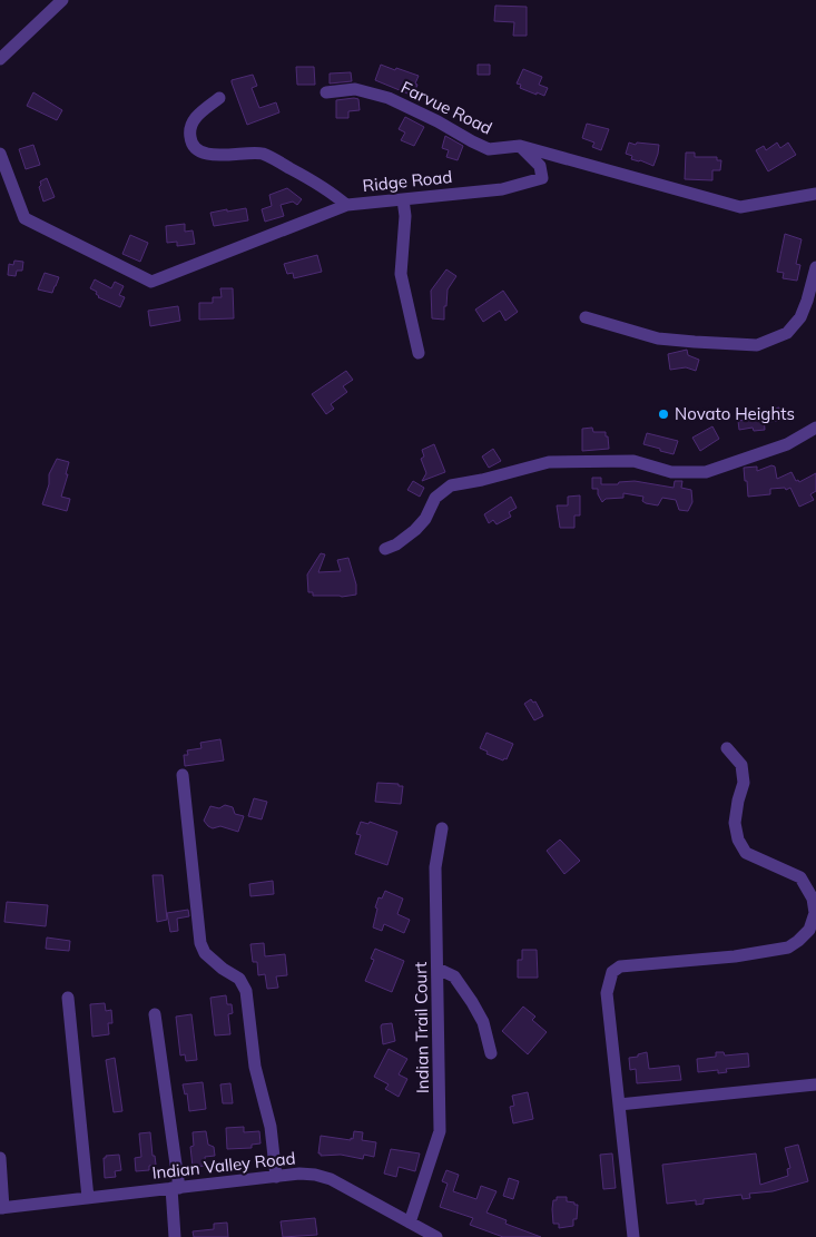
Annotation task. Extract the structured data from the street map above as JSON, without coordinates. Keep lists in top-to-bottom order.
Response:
{
  "streets": {
    "street": [
      "Farvue Road",
      "Ridge Road",
      "Indian Trail Court",
      "Indian Valley Road"
    ]
  },
  "crossings": [
    ["Farvue Road", "Ridge Road"],
    ["Indian Trail Court", "Indian Valley Road"]
  ],
  "places": ["Novato Heights"]
}
